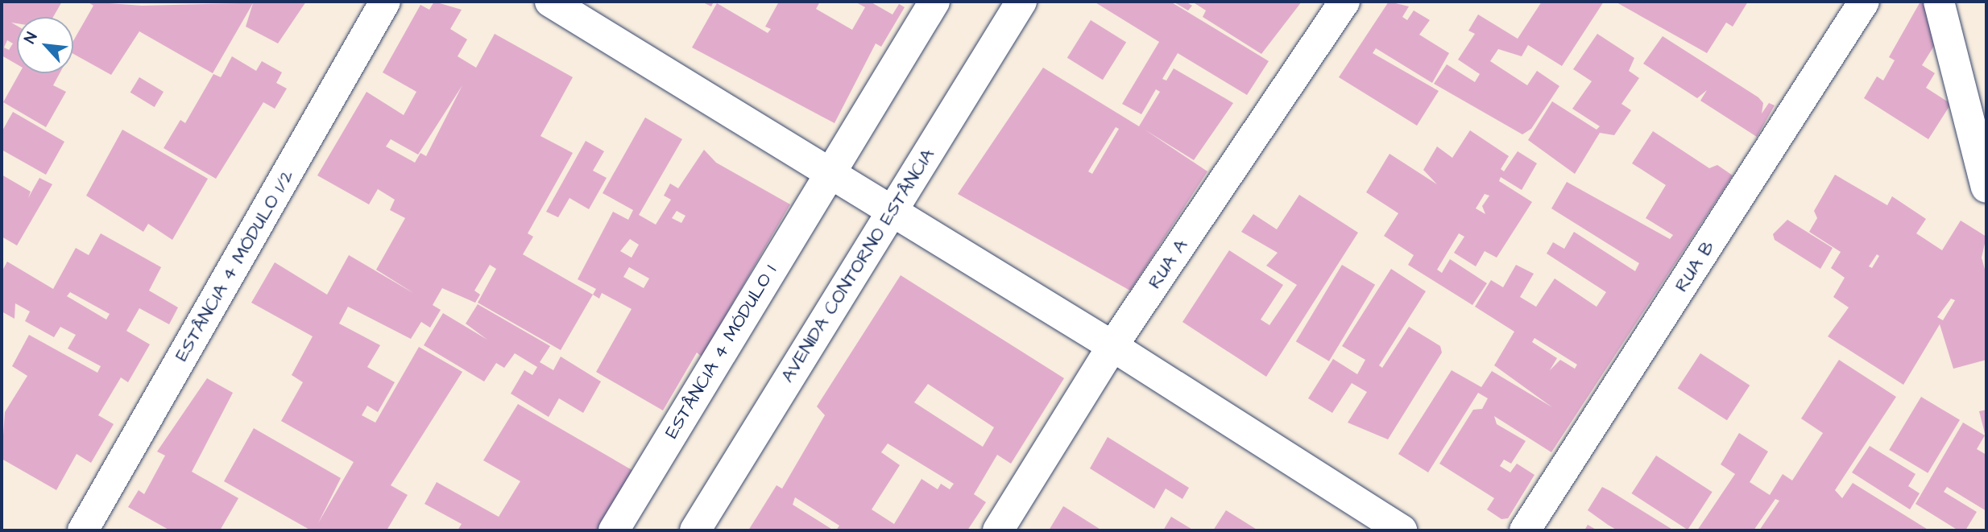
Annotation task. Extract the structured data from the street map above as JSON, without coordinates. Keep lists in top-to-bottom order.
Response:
{
  "streets": {
    "street": [
      "RUA A",
      "ESTÂNCIA 4 MÓDULO 1/2",
      "AVENIDA CONTORNO ESTÂNCIA",
      "RUA B",
      "ESTÂNCIA 4 MÓDULO 1"
    ]
  },
  "north": "top left"
}
